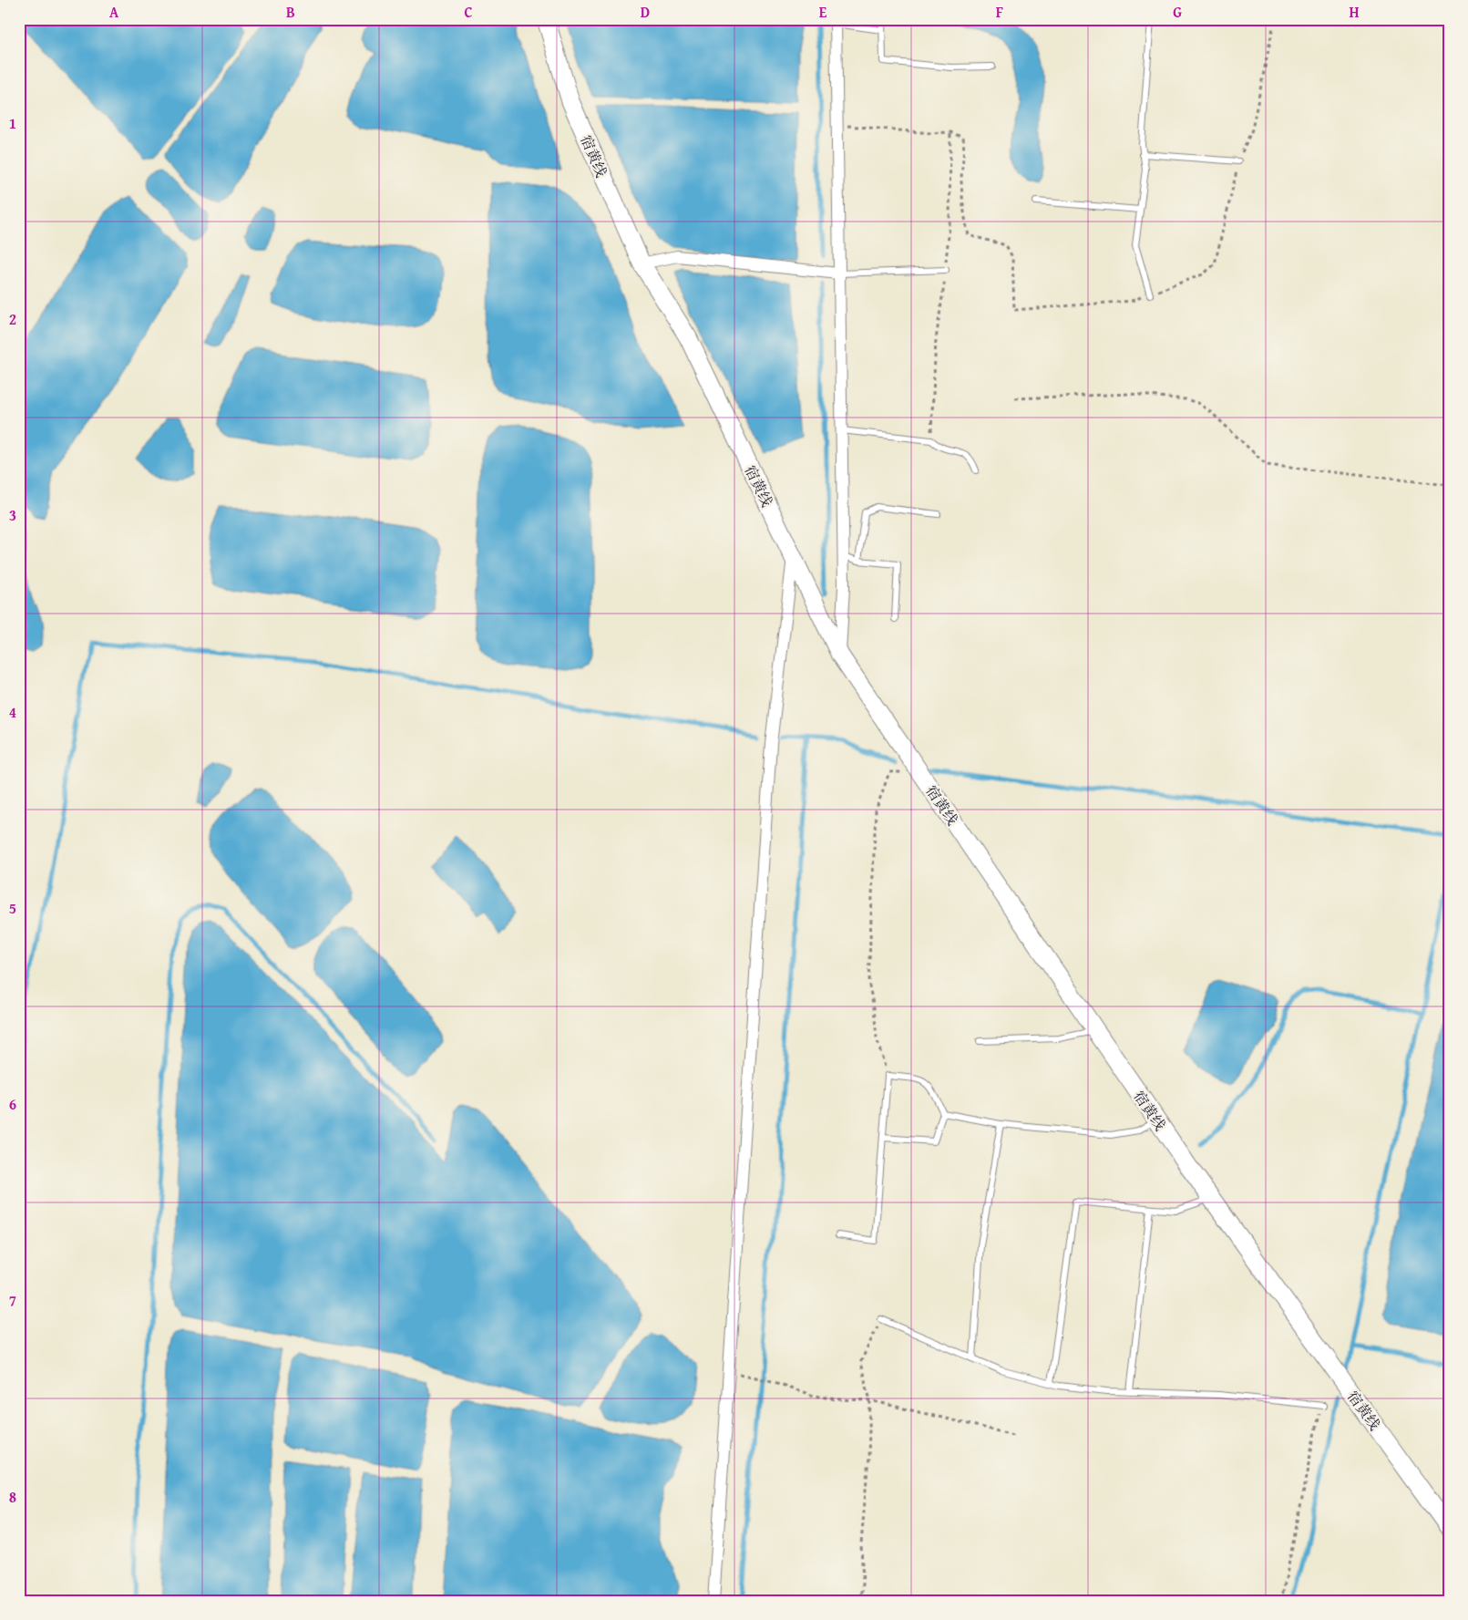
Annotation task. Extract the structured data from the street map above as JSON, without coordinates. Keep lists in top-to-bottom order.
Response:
{
  "streets": {
    "main road": ["宿黄线"]
  },
  "grid": {
    "columns": [
      "A",
      "B",
      "C",
      "D",
      "E",
      "F",
      "G",
      "H"
    ],
    "rows": [
      "1",
      "2",
      "3",
      "4",
      "5",
      "6",
      "7",
      "8"
    ]
  }
}
